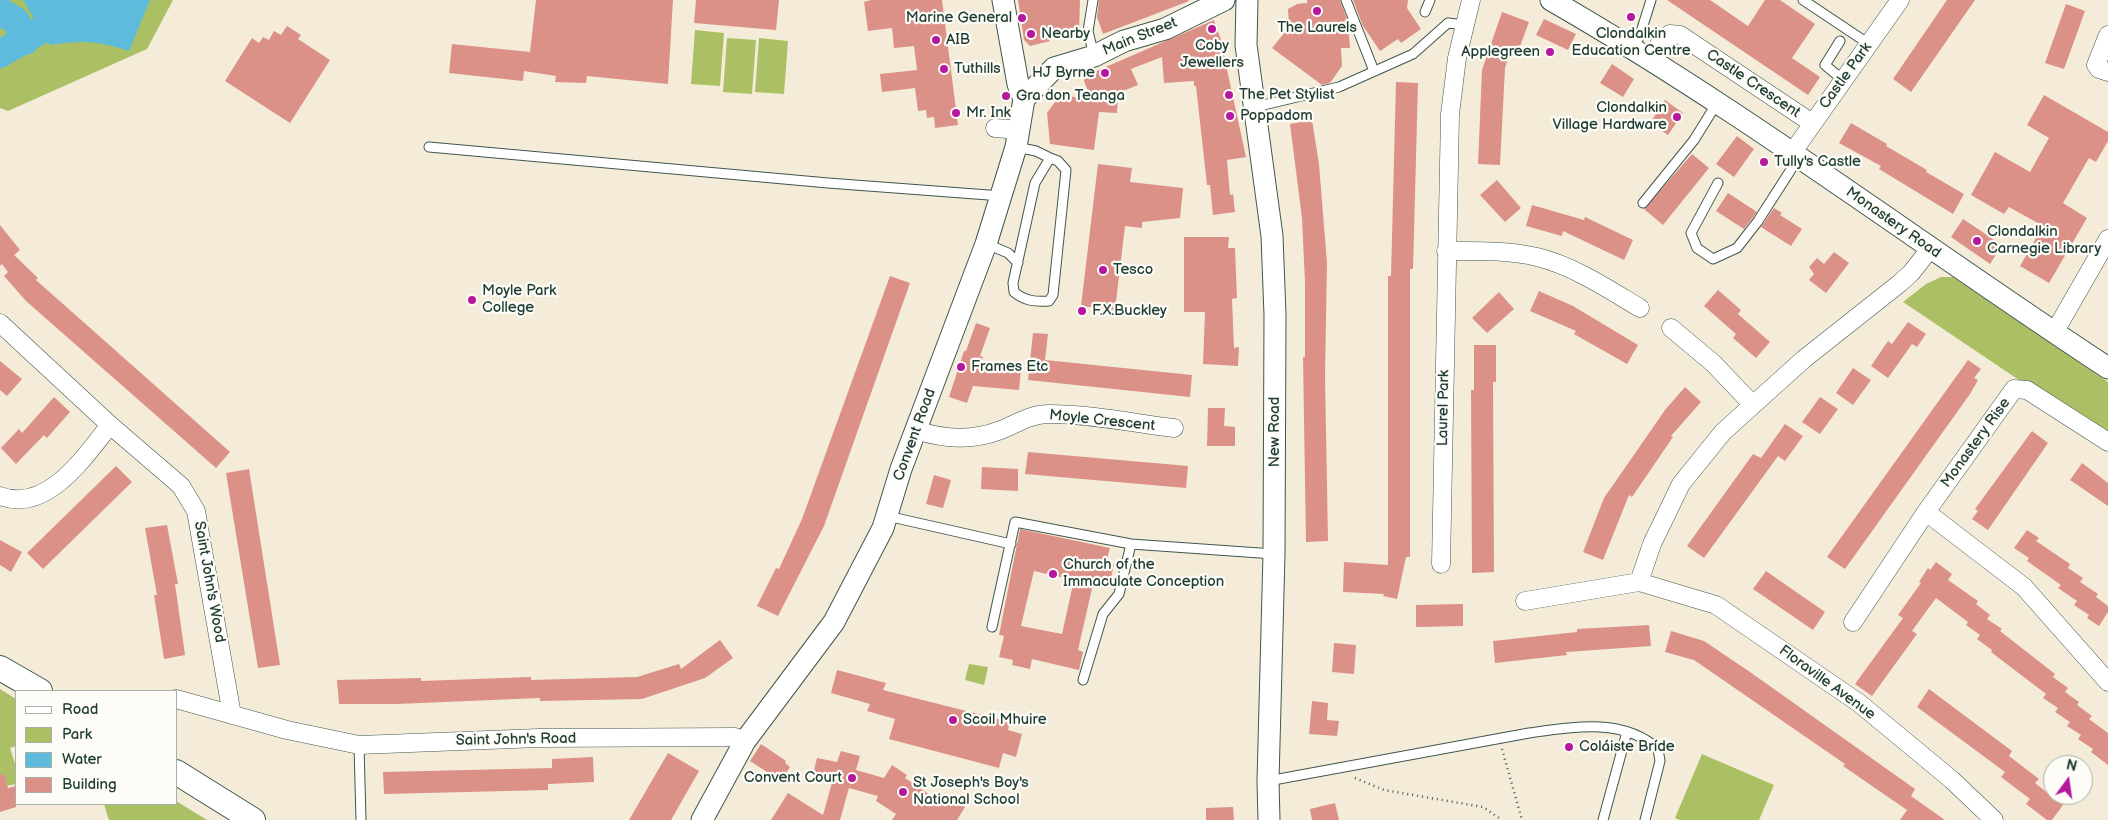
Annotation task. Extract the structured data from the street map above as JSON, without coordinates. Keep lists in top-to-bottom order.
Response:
{
  "streets": {
    "street": [
      "Main Street",
      "Castle Park",
      "Castle Crescent",
      "Monastery Road",
      "Laurel Park",
      "Moyle Crescent",
      "New Road",
      "Convent Road",
      "Monastery Rise",
      "Saint John's Wood",
      "Floraville Avenue",
      "Saint John's Road"
    ]
  },
  "crossings": [
    ["Main Street", "New Road"],
    ["Main Street", "Convent Road"],
    ["Castle Park", "Castle Crescent"],
    ["Castle Park", "Monastery Road"],
    ["Castle Crescent", "Monastery Road"],
    ["Moyle Crescent", "Convent Road"],
    ["Convent Road", "Saint John's Road"],
    ["Saint John's Wood", "Saint John's Road"]
  ],
  "places": [
    "The Laurels",
    "Clondalkin Education Centre",
    "Marine General",
    "Coby Jewellers",
    "Nearby",
    "AIB",
    "Applegreen",
    "Tuthills",
    "HJ Byrne",
    "The Pet Stylist",
    "Gra don Teanga",
    "Mr. Ink",
    "Poppadom",
    "Clondalkin Village Hardware",
    "Tully's Castle",
    "Clondalkin Carnegie Library",
    "Tesco",
    "Moyle Park College",
    "F.X.Buckley",
    "Frames Etc",
    "Church of the Immaculate Conception",
    "Scoil Mhuire",
    "Coláiste Bríde",
    "Convent Court",
    "St Joseph's Boy's National School"
  ],
  "legend": [
    "Road",
    "Park",
    "Water",
    "Building"
  ],
  "north": "top"
}
